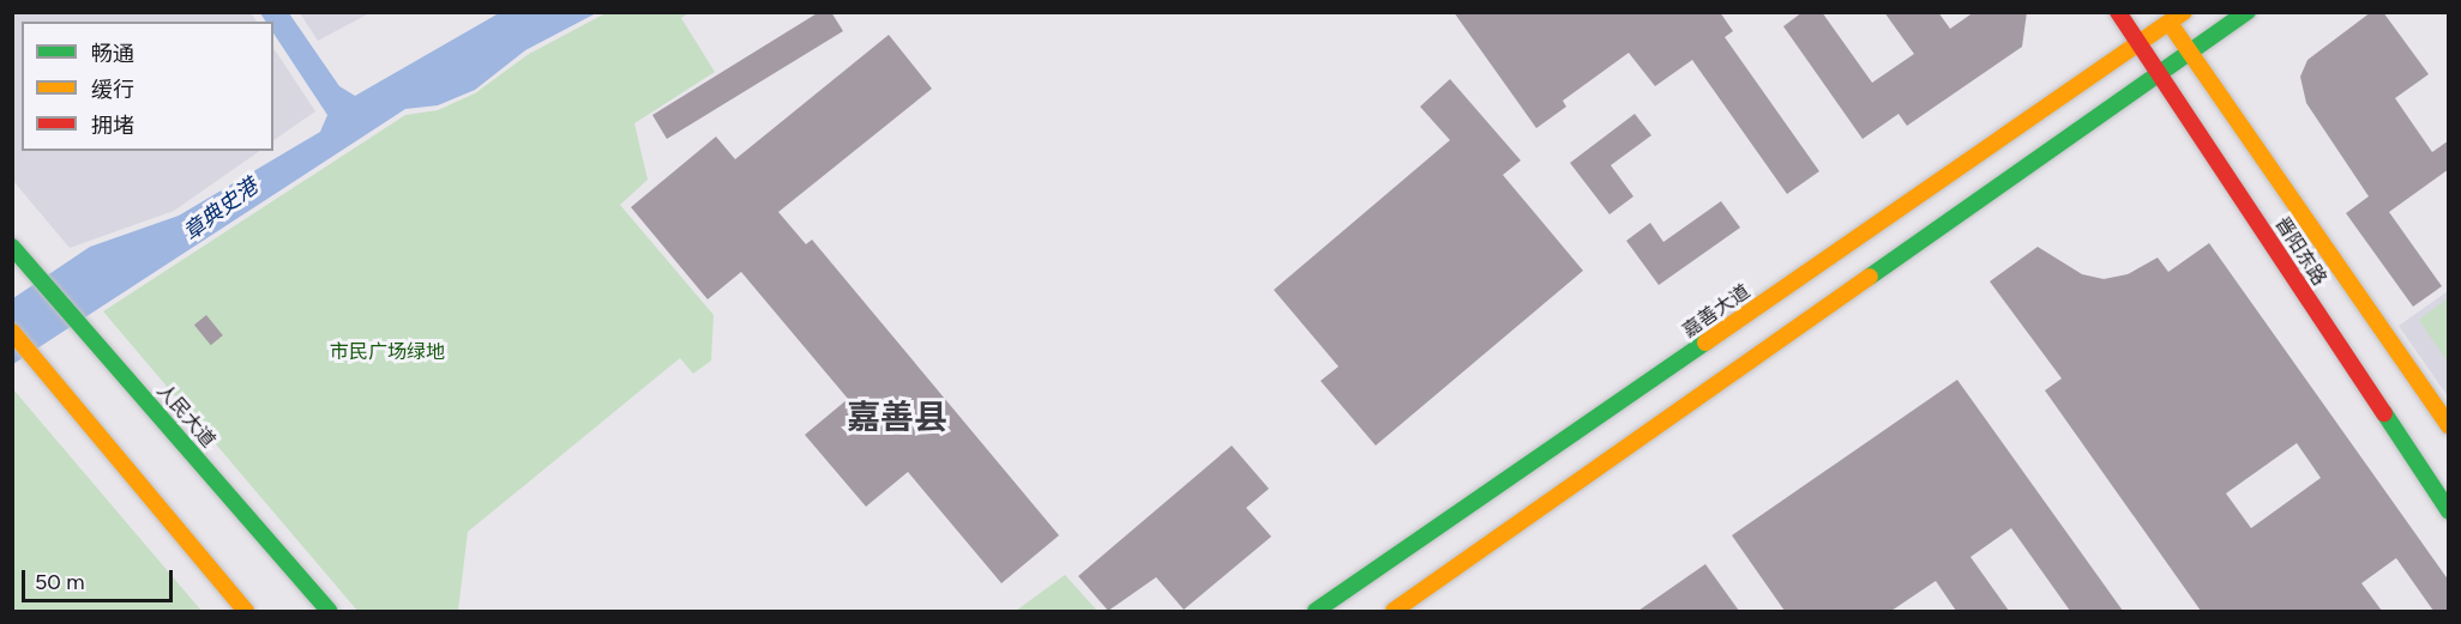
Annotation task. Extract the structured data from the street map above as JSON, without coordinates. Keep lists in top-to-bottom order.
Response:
{
  "streets": {
    "main road": ["晋阳东路", "嘉善大道", "人民大道"]
  },
  "crossings": [
    ["晋阳东路", "嘉善大道"]
  ],
  "districts": ["嘉善县"],
  "water": ["章典史港"],
  "parks": ["市民广场绿地"],
  "legend": ["畅通", "缓行", "拥堵"],
  "scale_bar": "50 m"
}
